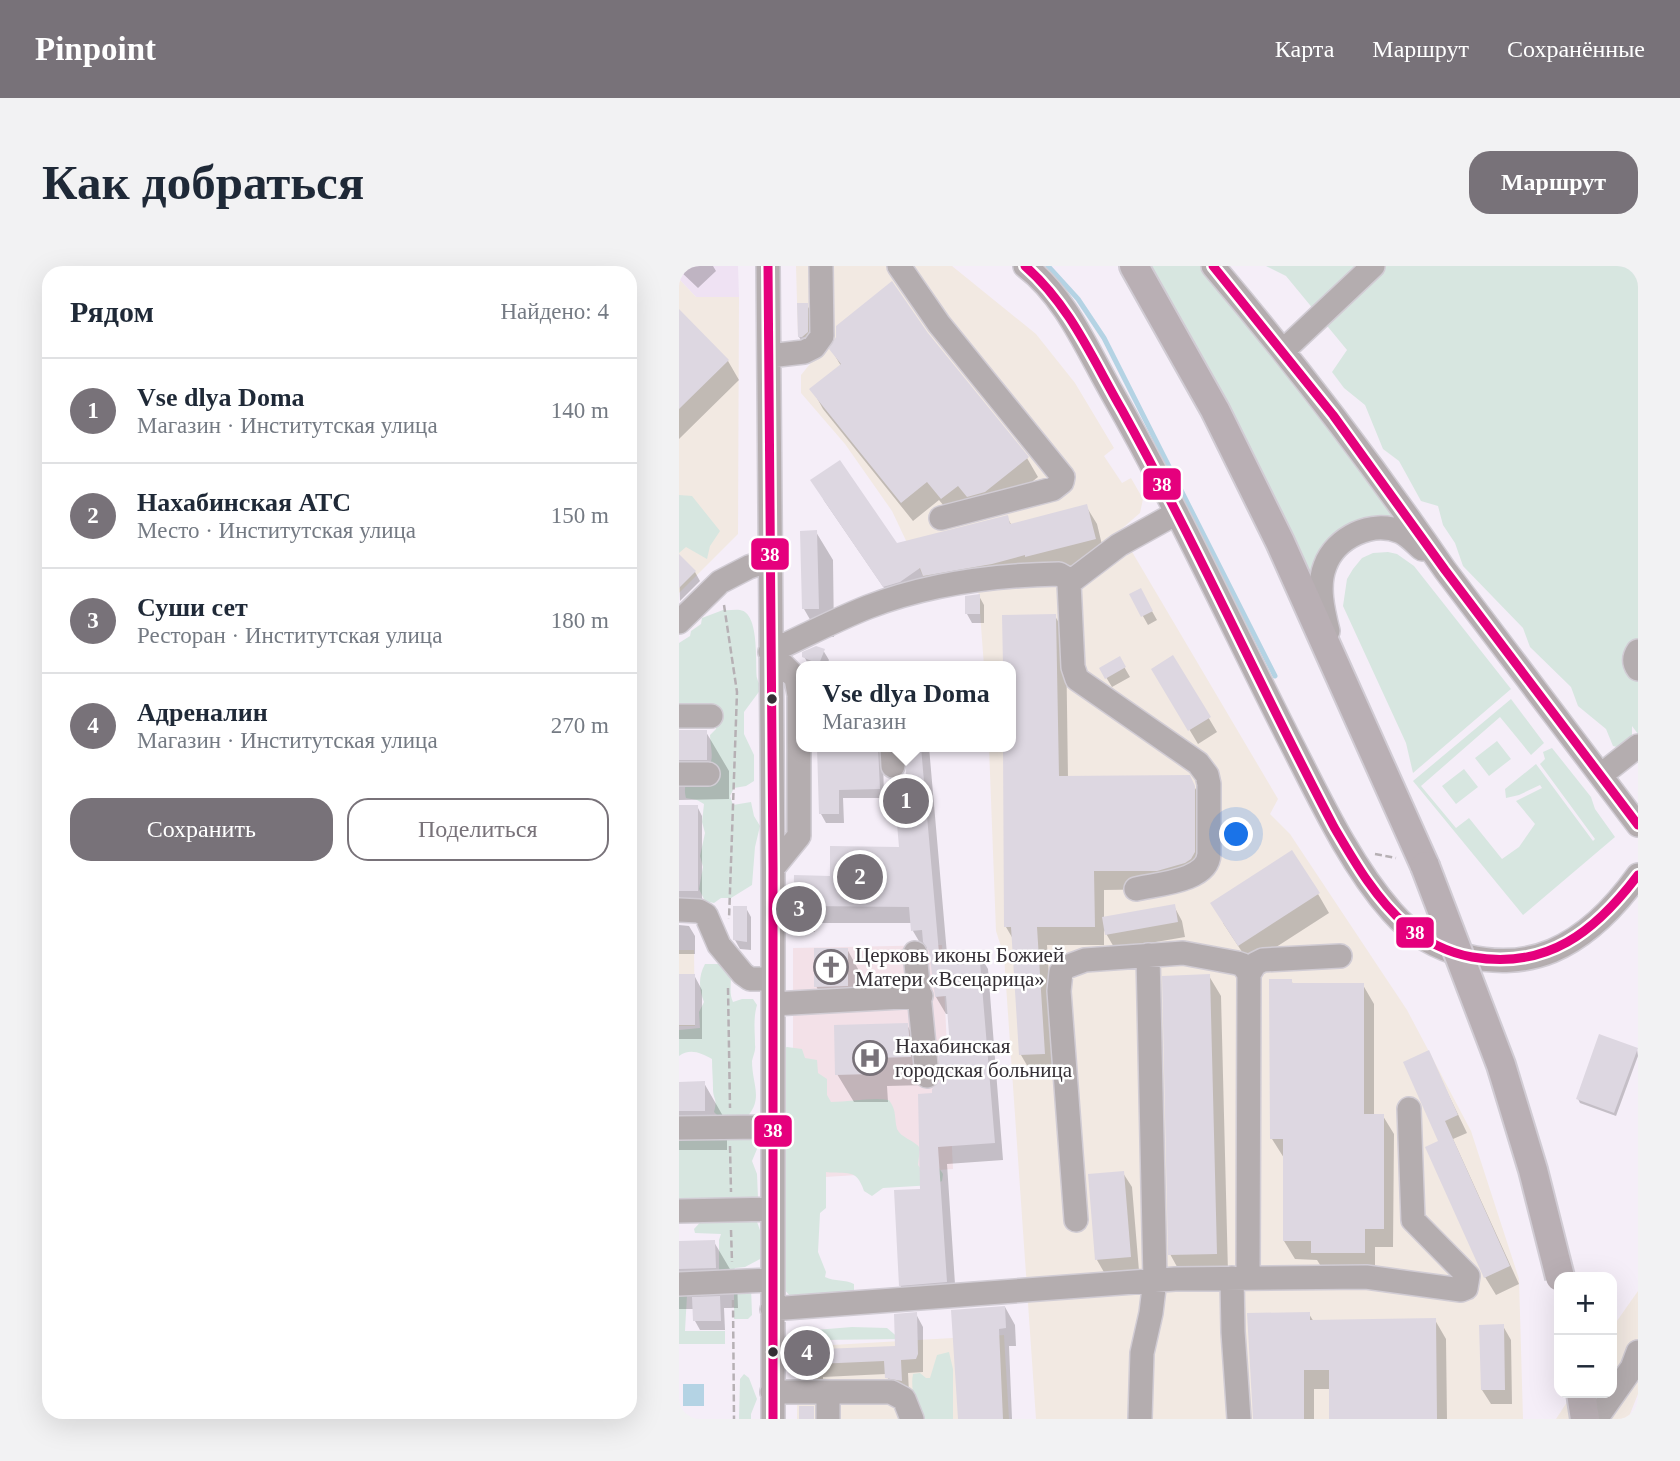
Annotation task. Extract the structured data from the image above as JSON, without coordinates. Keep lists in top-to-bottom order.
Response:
{
  "places": {
    "church": ["Церковь иконы Божией Матери «Всецарица»"],
    "hospital": ["Нахабинская городская больница"]
  },
  "lines": ["transit line 38"],
  "page": {
    "header": "Pinpoint",
    "nav": ["Карта", "Маршрут", "Сохранённые"],
    "buttons": [
      "Маршрут",
      ["Сохранить", "Поделиться"]
    ],
    "title": "Как добраться",
    "heading": ["Рядом", "Найдено: 4"],
    "list": [
      {
        "mark": "1",
        "name": "Vse dlya Doma",
        "note": "Магазин · Институтская улица",
        "value": "140 m"
      },
      {
        "mark": "2",
        "name": "Нахабинская АТС",
        "note": "Место · Институтская улица",
        "value": "150 m"
      },
      {
        "mark": "3",
        "name": "Суши сет",
        "note": "Ресторан · Институтская улица",
        "value": "180 m"
      },
      {
        "mark": "4",
        "name": "Адреналин",
        "note": "Магазин · Институтская улица",
        "value": "270 m"
      }
    ],
    "popup": ["Vse dlya Doma", "Магазин"],
    "pins": [
      "1",
      "2",
      "3",
      "4"
    ],
    "map_buttons": ["+", "−"]
  }
}
